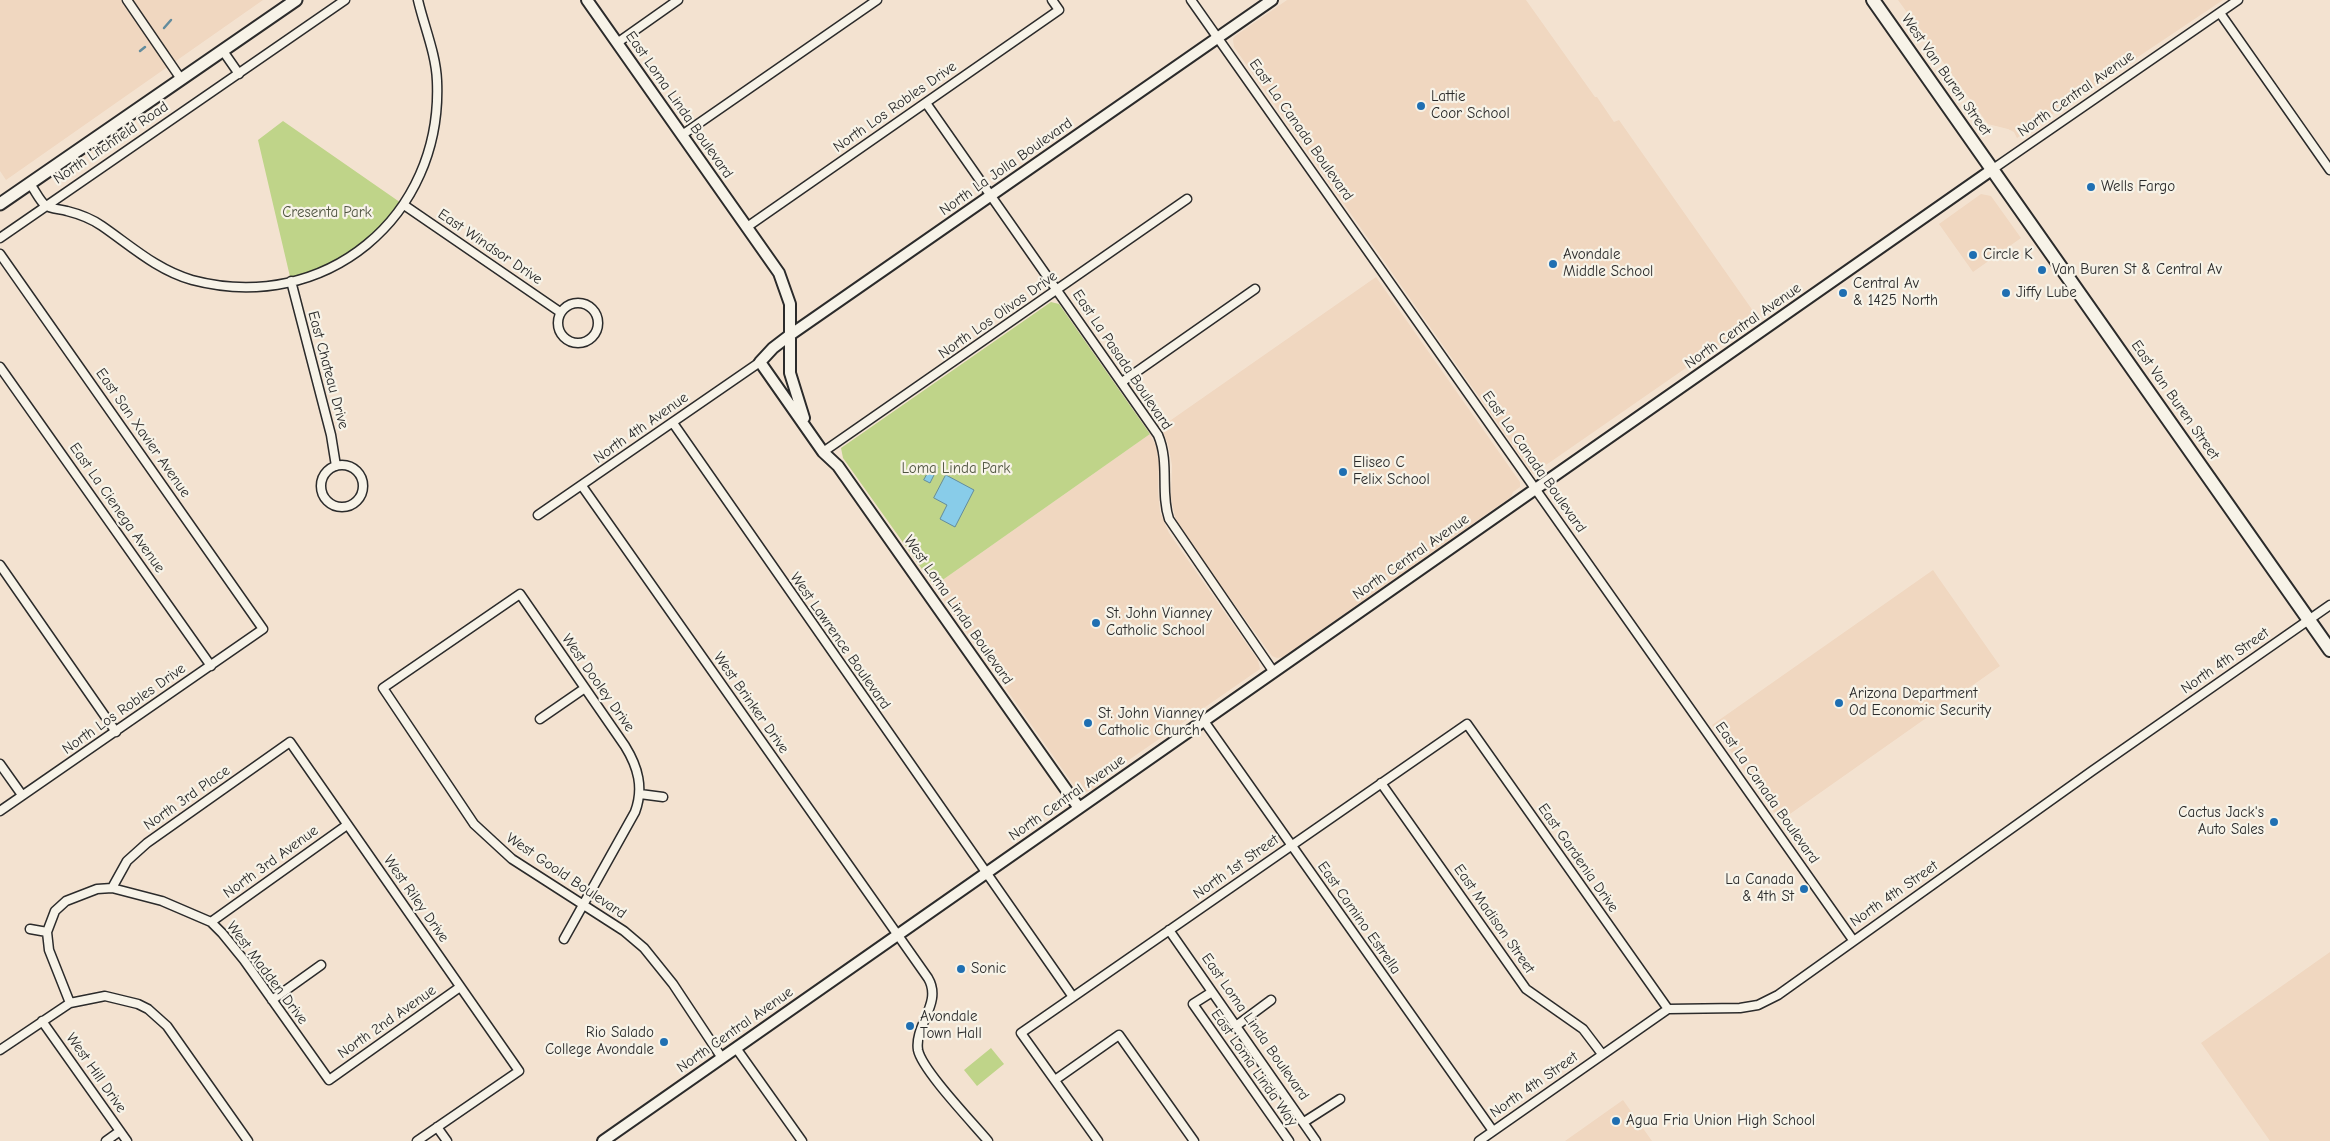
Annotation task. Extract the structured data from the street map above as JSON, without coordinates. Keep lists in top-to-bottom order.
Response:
{
  "streets": {
    "main road": ["West Van Buren Street", "North Litchfield Road", "East Van Buren Street"],
    "street": [
      "North Central Avenue",
      "East Loma Linda Boulevard",
      "North Los Robles Drive",
      "East La Canada Boulevard",
      "North La Jolla Boulevard",
      "East Windsor Drive",
      "North Los Olivos Drive",
      "East La Pasada Boulevard",
      "East Chateau Drive",
      "North 4th Avenue",
      "East San Xavier Avenue",
      "East La Cienega Avenue",
      "West Loma Linda Boulevard",
      "West Lawrence Boulevard",
      "North 4th Street",
      "West Dooley Drive",
      "West Brinker Drive",
      "North 3rd Place",
      "East Gardenia Drive",
      "North 3rd Avenue",
      "North 1st Street",
      "West Goold Boulevard",
      "West Riley Drive",
      "East Camino Estrella",
      "East Madison Street",
      "West Madden Drive",
      "North 2nd Avenue",
      "East Loma Linda Way",
      "West Hill Drive"
    ]
  },
  "crossings": [
    ["West Van Buren Street", "North Central Avenue"],
    ["West Van Buren Street", "East Van Buren Street"],
    ["North Central Avenue", "East La Canada Boulevard"],
    ["North Central Avenue", "East La Pasada Boulevard"],
    ["North Central Avenue", "East Van Buren Street"],
    ["North Central Avenue", "West Loma Linda Boulevard"],
    ["North Central Avenue", "West Lawrence Boulevard"],
    ["North Central Avenue", "West Brinker Drive"],
    ["North Central Avenue", "West Goold Boulevard"],
    ["North Central Avenue", "East Camino Estrella"],
    ["East Loma Linda Boulevard", "North Los Robles Drive"],
    ["East Loma Linda Boulevard", "West Loma Linda Boulevard"],
    ["East Loma Linda Boulevard", "North 1st Street"],
    ["East Loma Linda Boulevard", "East Loma Linda Way"],
    ["North Los Robles Drive", "East La Pasada Boulevard"],
    ["North Los Robles Drive", "East San Xavier Avenue"],
    ["North Los Robles Drive", "East La Cienega Avenue"],
    ["North Los Robles Drive", "West Loma Linda Boulevard"],
    ["East La Canada Boulevard", "North La Jolla Boulevard"],
    ["East La Canada Boulevard", "North 4th Street"],
    ["North La Jolla Boulevard", "East La Pasada Boulevard"],
    ["North La Jolla Boulevard", "North 4th Avenue"],
    ["North La Jolla Boulevard", "West Loma Linda Boulevard"],
    ["North Los Olivos Drive", "East La Pasada Boulevard"],
    ["North Los Olivos Drive", "West Loma Linda Boulevard"],
    ["East Van Buren Street", "North 4th Street"],
    ["North 4th Avenue", "West Loma Linda Boulevard"],
    ["North 4th Avenue", "West Lawrence Boulevard"],
    ["North 4th Avenue", "West Brinker Drive"],
    ["West Lawrence Boulevard", "North 1st Street"],
    ["North 4th Street", "East Gardenia Drive"],
    ["North 4th Street", "East Camino Estrella"],
    ["North 4th Street", "East Madison Street"],
    ["West Dooley Drive", "West Goold Boulevard"],
    ["North 3rd Place", "West Riley Drive"],
    ["North 3rd Place", "West Madden Drive"],
    ["East Gardenia Drive", "North 1st Street"],
    ["North 3rd Avenue", "West Riley Drive"],
    ["North 3rd Avenue", "West Madden Drive"],
    ["North 1st Street", "East Camino Estrella"],
    ["North 1st Street", "East Madison Street"],
    ["West Riley Drive", "North 2nd Avenue"],
    ["West Madden Drive", "North 2nd Avenue"]
  ],
  "parks": ["Cresenta Park", "Loma Linda Park"],
  "places": [
    "Lattie Coor School",
    "Wells Fargo",
    "Circle K",
    "Avondale Middle School",
    "Van Buren St & Central Av",
    "Central Av & 1425 North",
    "Jiffy Lube",
    "Eliseo C Felix School",
    "St. John Vianney Catholic School",
    "Arizona Department Od Economic Security",
    "St. John Vianney Catholic Church",
    "Cactus Jack's Auto Sales",
    "La Canada & 4th St",
    "Sonic",
    "Avondale Town Hall",
    "Rio Salado College Avondale",
    "Agua Fria Union High School"
  ]
}
